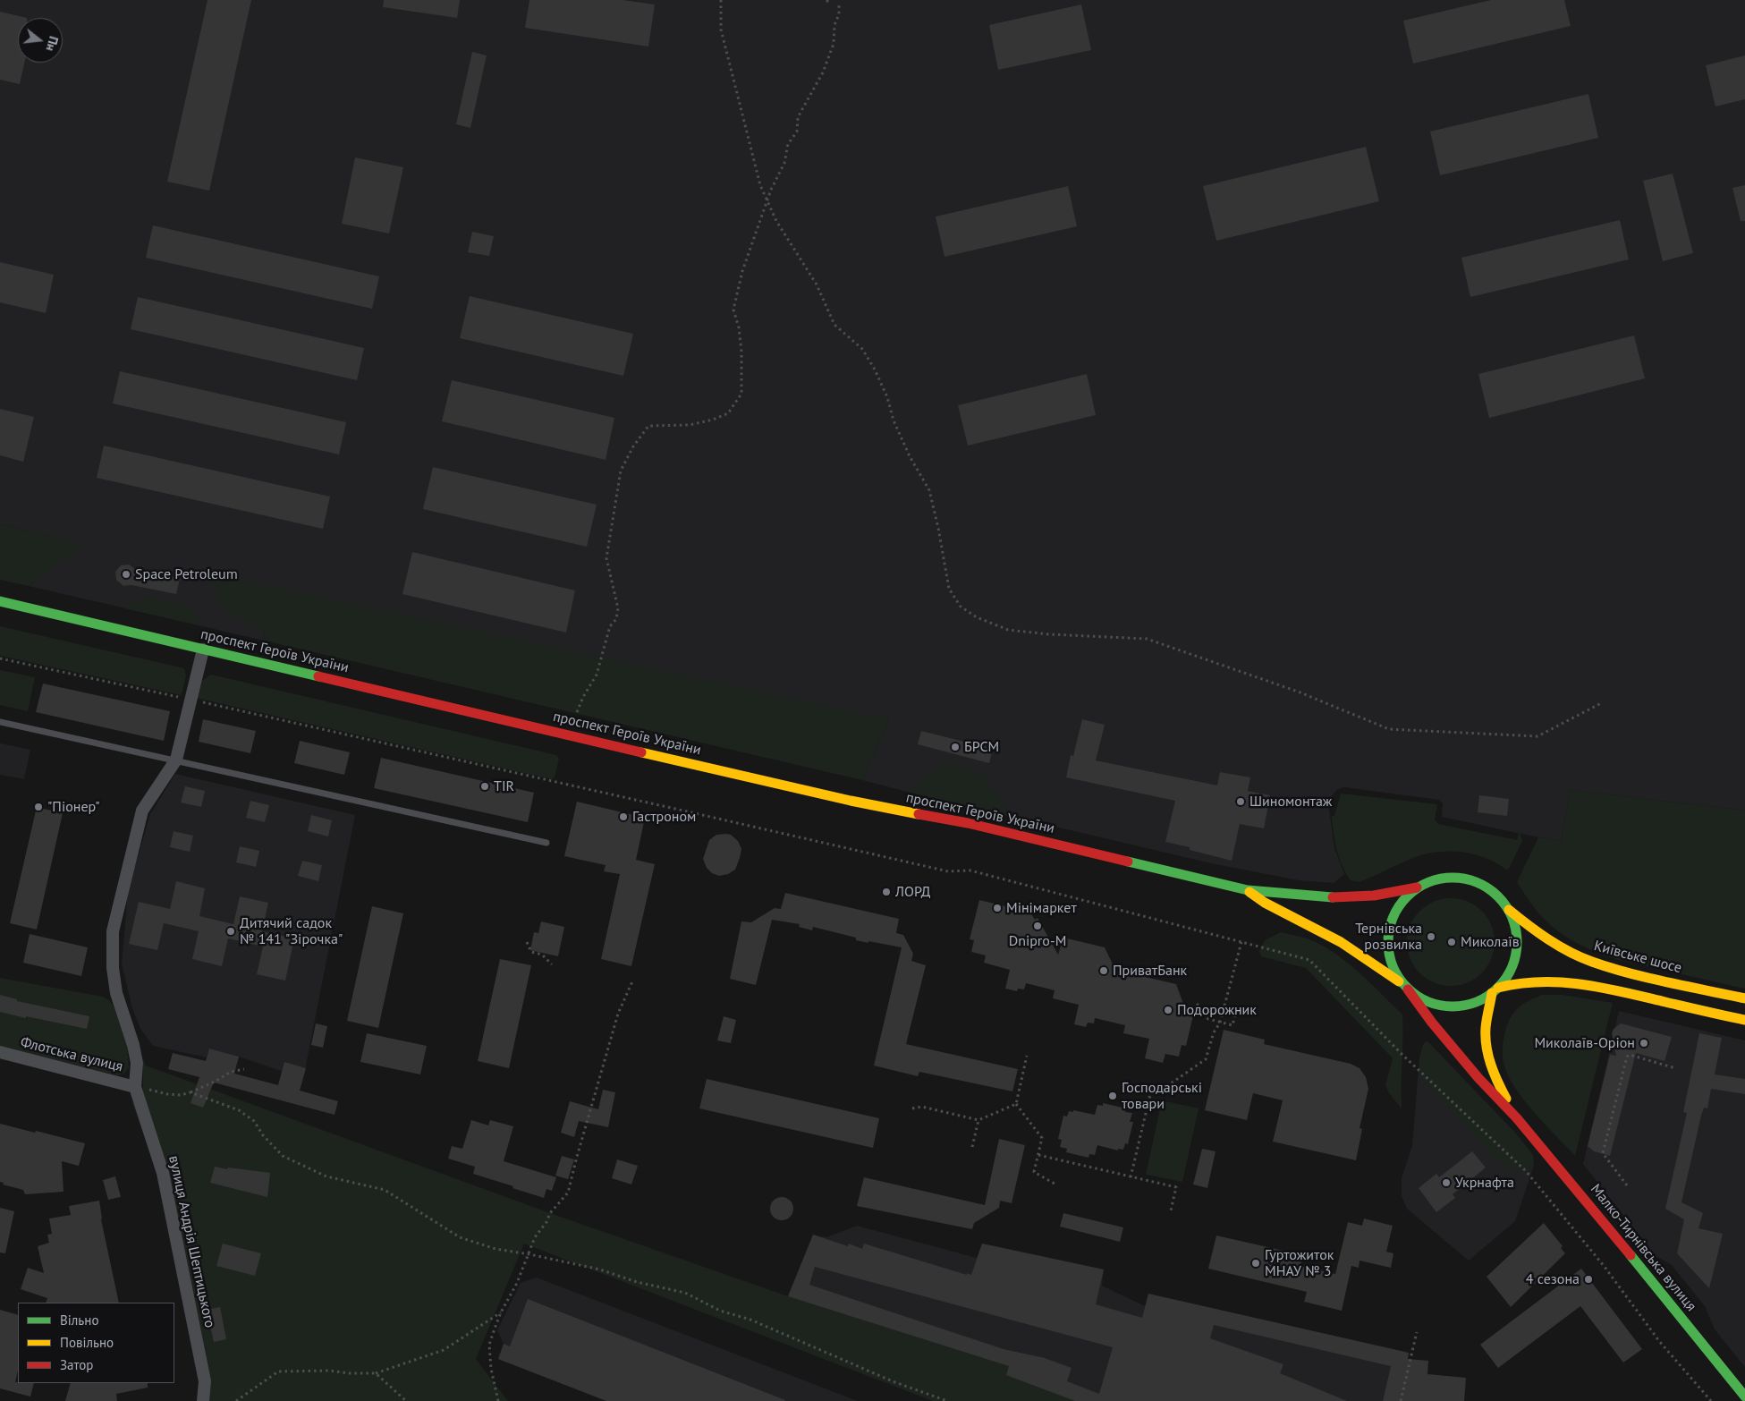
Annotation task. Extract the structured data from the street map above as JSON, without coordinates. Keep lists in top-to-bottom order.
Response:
{
  "streets": {
    "main road": ["проспект Героїв України", "Київське шосе", "Малко-Тирнівська вулиця"],
    "street": ["Флотська вулиця", "вулиця Андрія Шептицького"]
  },
  "crossings": [
    ["проспект Героїв України", "Київське шосе"],
    ["проспект Героїв України", "Малко-Тирнівська вулиця"],
    ["Київське шосе", "Малко-Тирнівська вулиця"],
    ["Флотська вулиця", "вулиця Андрія Шептицького"]
  ],
  "places": [
    "Space Petroleum",
    "БРСМ",
    "TIR",
    "Шиномонтаж",
    "\"Піонер\"",
    "Гастроном",
    "ЛОРД",
    "Мінімаркет",
    "Dnipro-M",
    "Дитячий садок № 141 \"Зірочка\"",
    "Тернівська розвилка",
    "Миколаїв",
    "ПриватБанк",
    "Подорожник",
    "Миколаїв-Оріон",
    "Господарські товари",
    "Укрнафта",
    "Гуртожиток МНАУ № 3",
    "4 сезона"
  ],
  "legend": ["Вільно", "Повільно", "Затор"],
  "north": "right"
}
